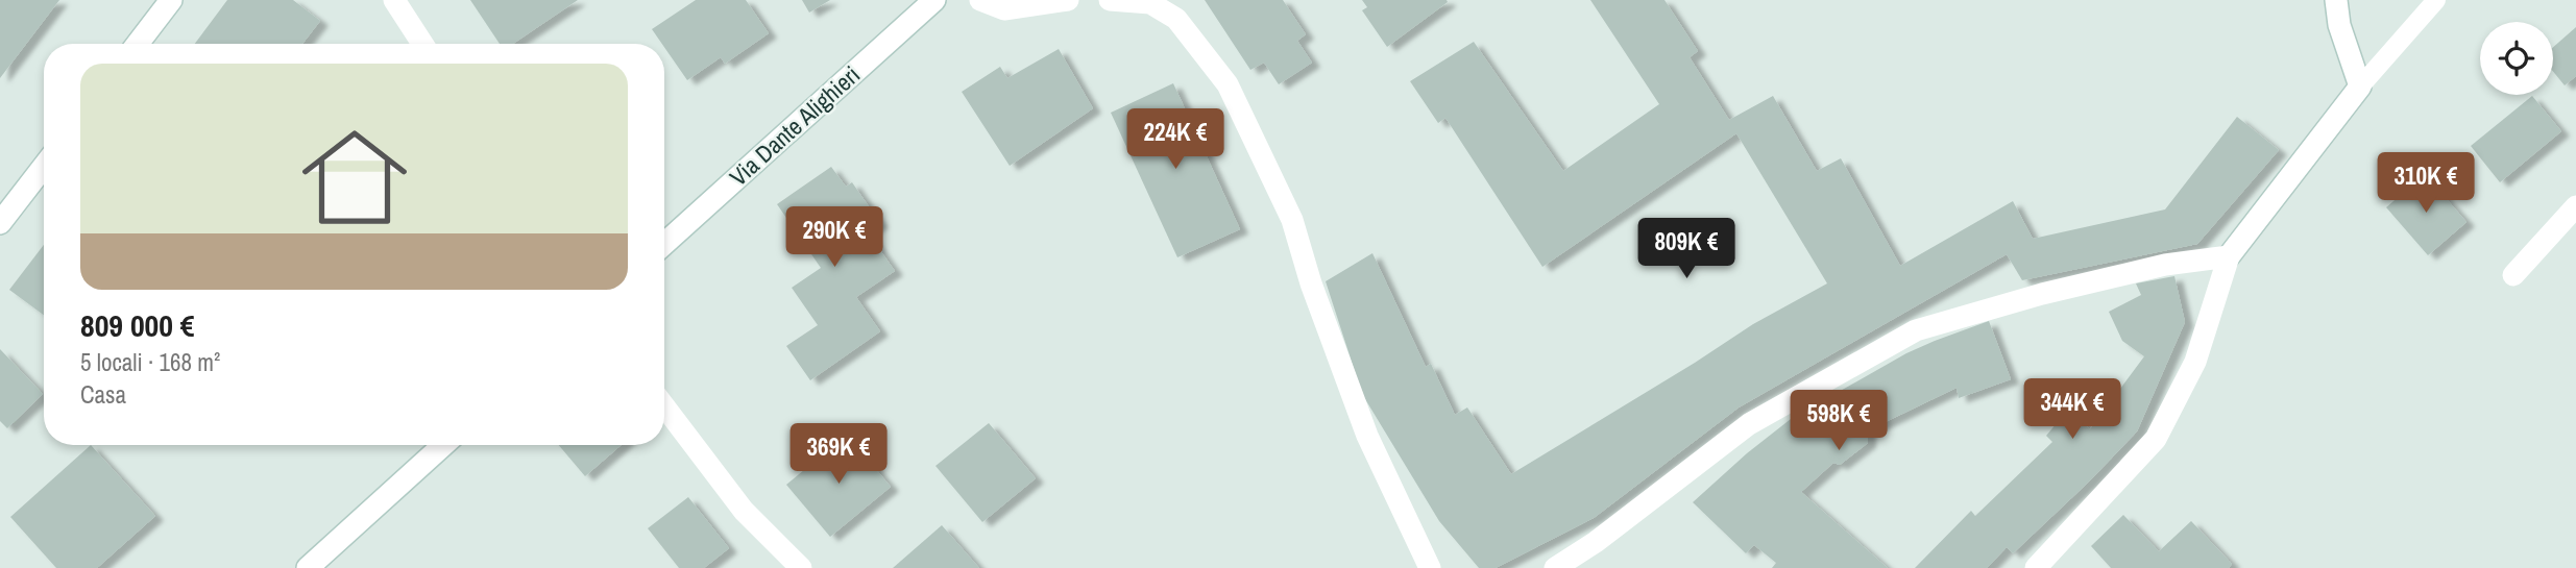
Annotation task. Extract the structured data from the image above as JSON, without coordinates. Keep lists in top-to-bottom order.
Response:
{
  "streets": {
    "street": ["Via Dante Alighieri"]
  },
  "page": {
    "list": [
      {
        "name": "809 000 €",
        "note": "5 locali · 168 m² · Casa"
      }
    ],
    "price": [
      "224K €",
      "310K €",
      "290K €",
      "809K €",
      "344K €",
      "598K €",
      "369K €"
    ]
  }
}
